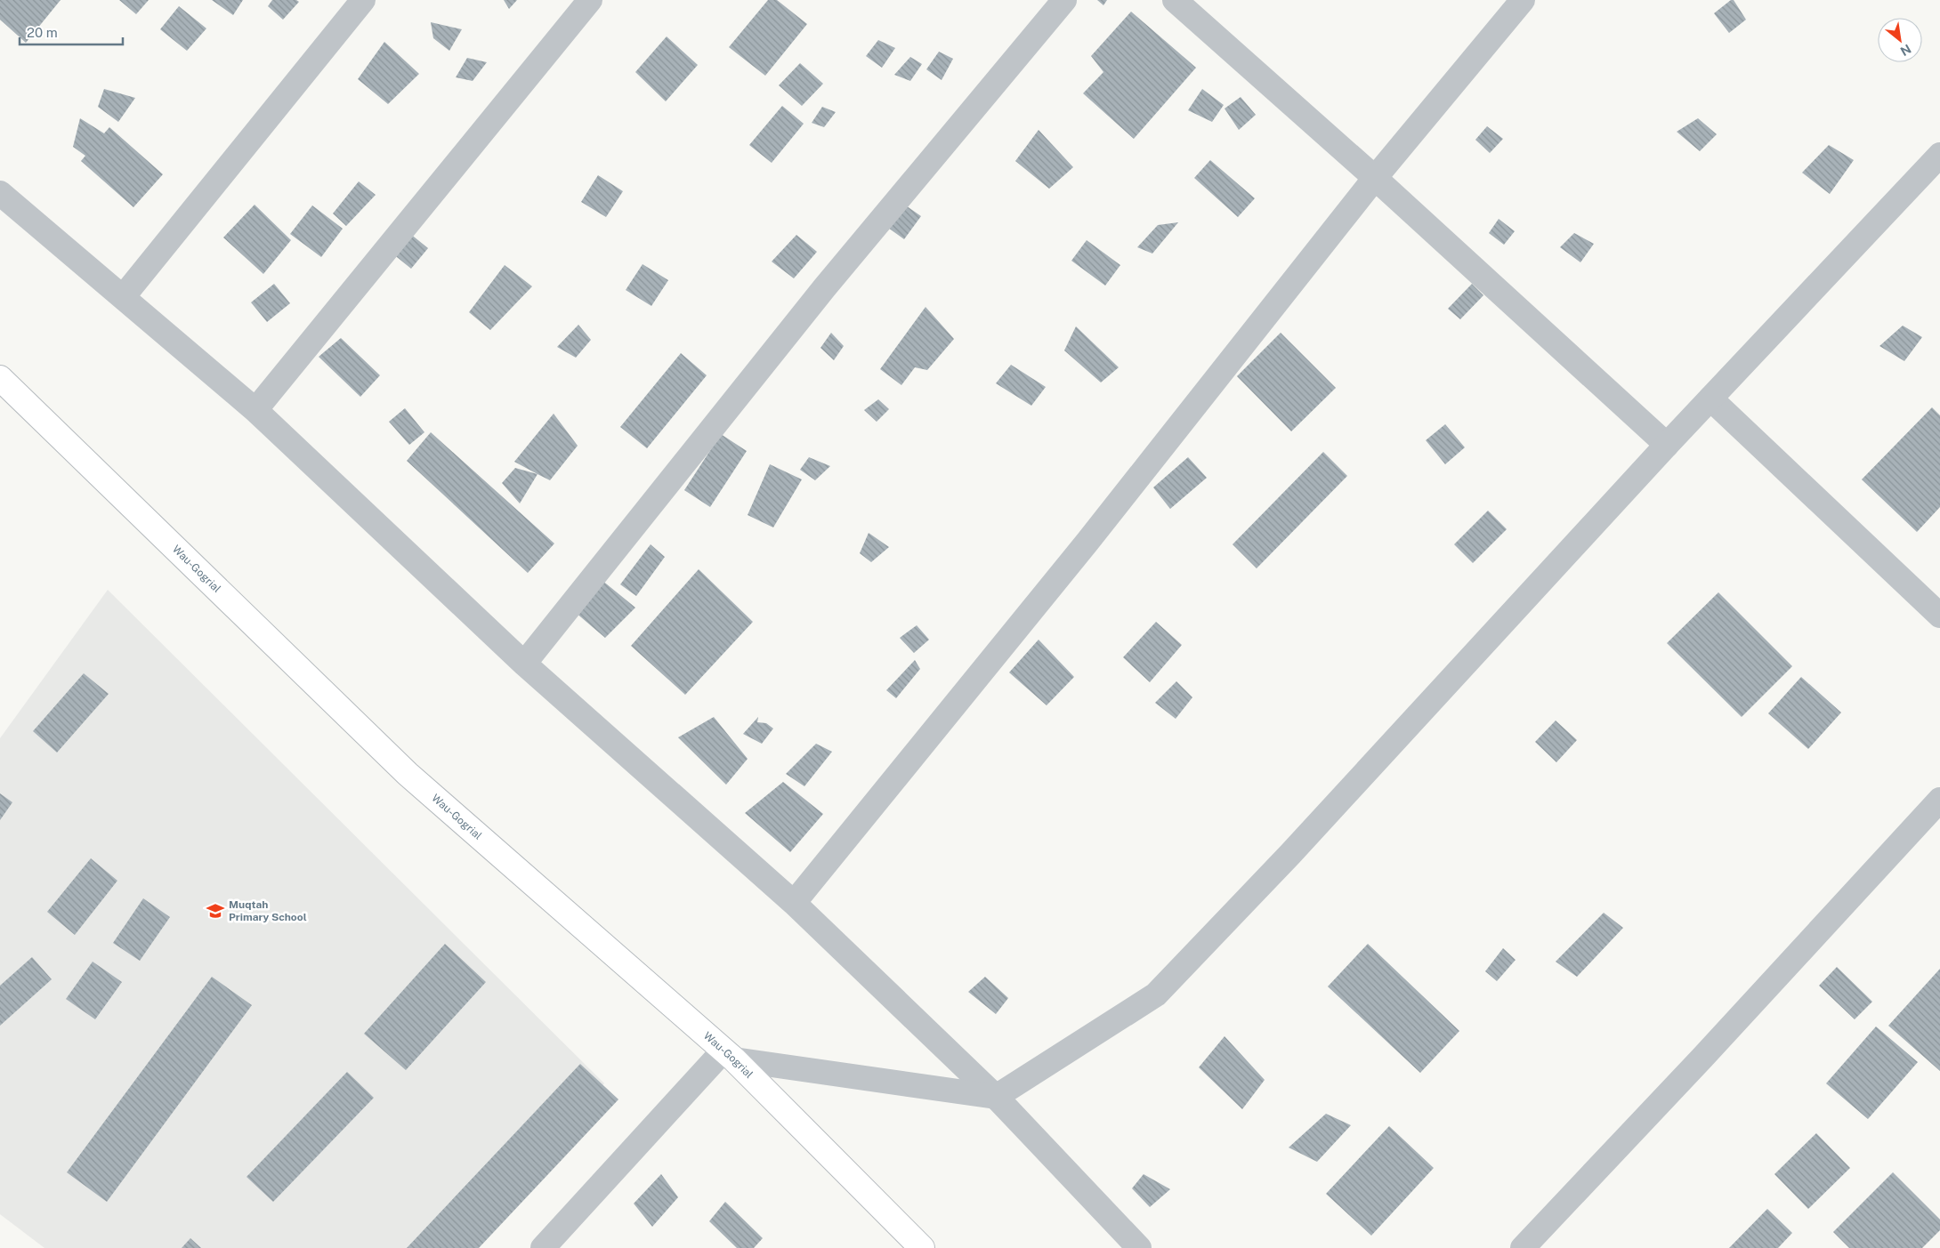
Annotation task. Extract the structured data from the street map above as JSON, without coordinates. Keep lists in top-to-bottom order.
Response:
{
  "streets": {
    "main road": ["Wau-Gogrial"]
  },
  "places": {
    "school or university": ["Muqtah Primary School"]
  },
  "scale_bar": "20 m",
  "north": "bottom right"
}
